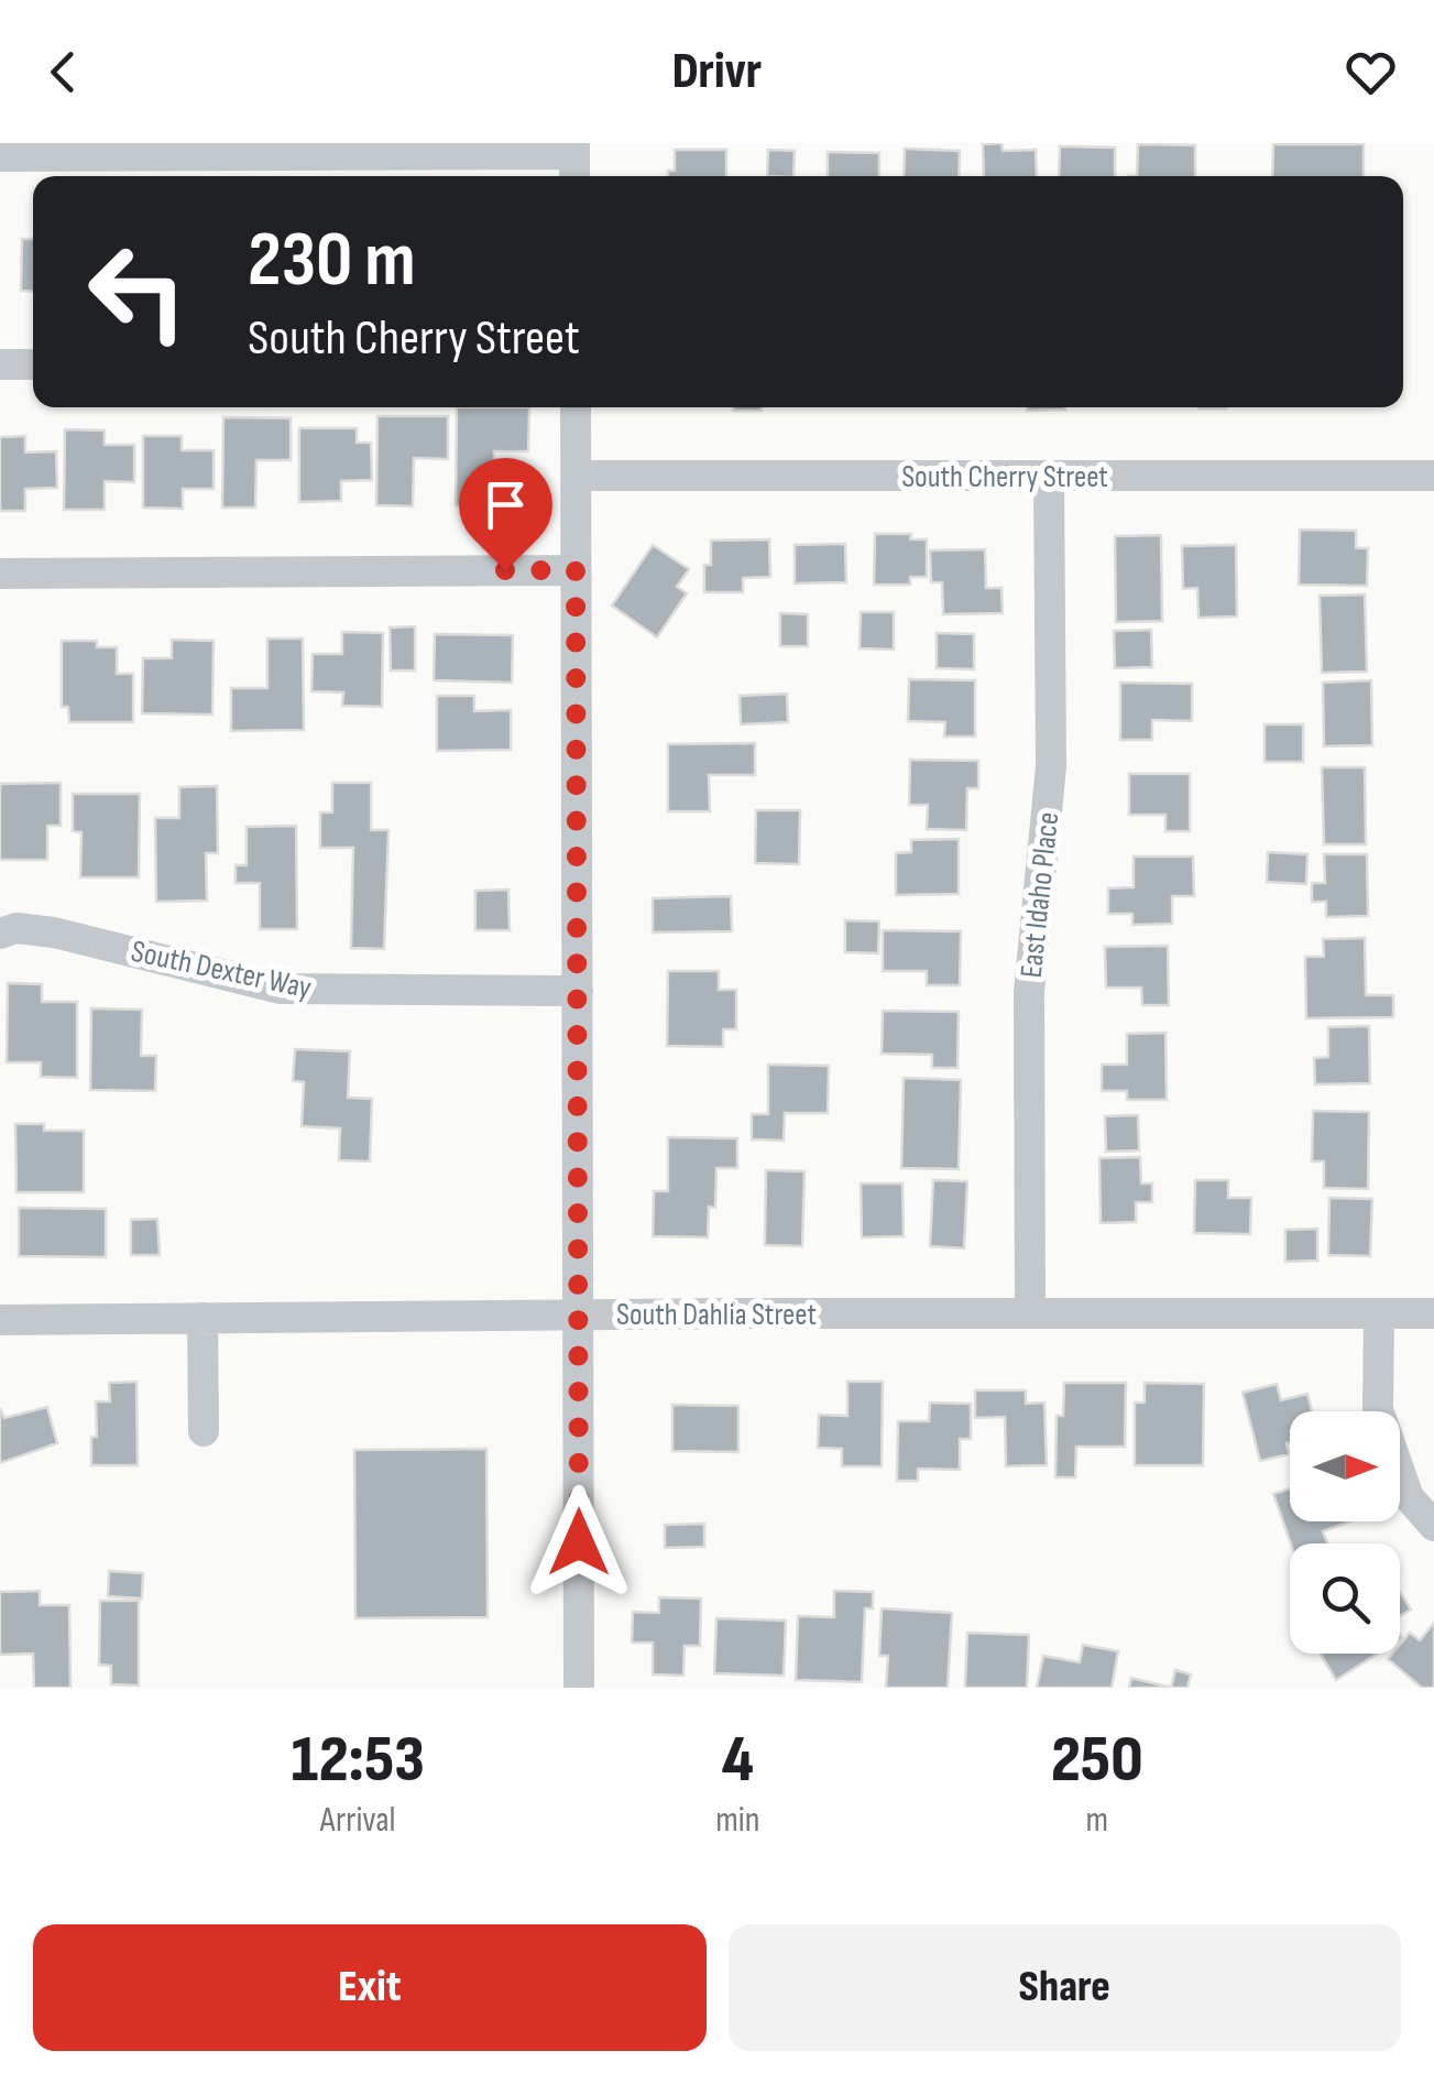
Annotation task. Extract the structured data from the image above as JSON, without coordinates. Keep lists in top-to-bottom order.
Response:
{
  "streets": {
    "street": [
      "South Cherry Street",
      "East Idaho Place",
      "South Dexter Way",
      "South Dahlia Street"
    ]
  },
  "crossings": [
    ["South Cherry Street", "East Idaho Place"],
    ["East Idaho Place", "South Dahlia Street"]
  ],
  "north": "right",
  "page": {
    "header": "Drivr",
    "turn": ["230 m", "South Cherry Street"],
    "eta": [
      "12:53",
      "Arrival",
      "4",
      "min",
      "250",
      "m"
    ],
    "buttons": ["Exit", "Share"]
  }
}
